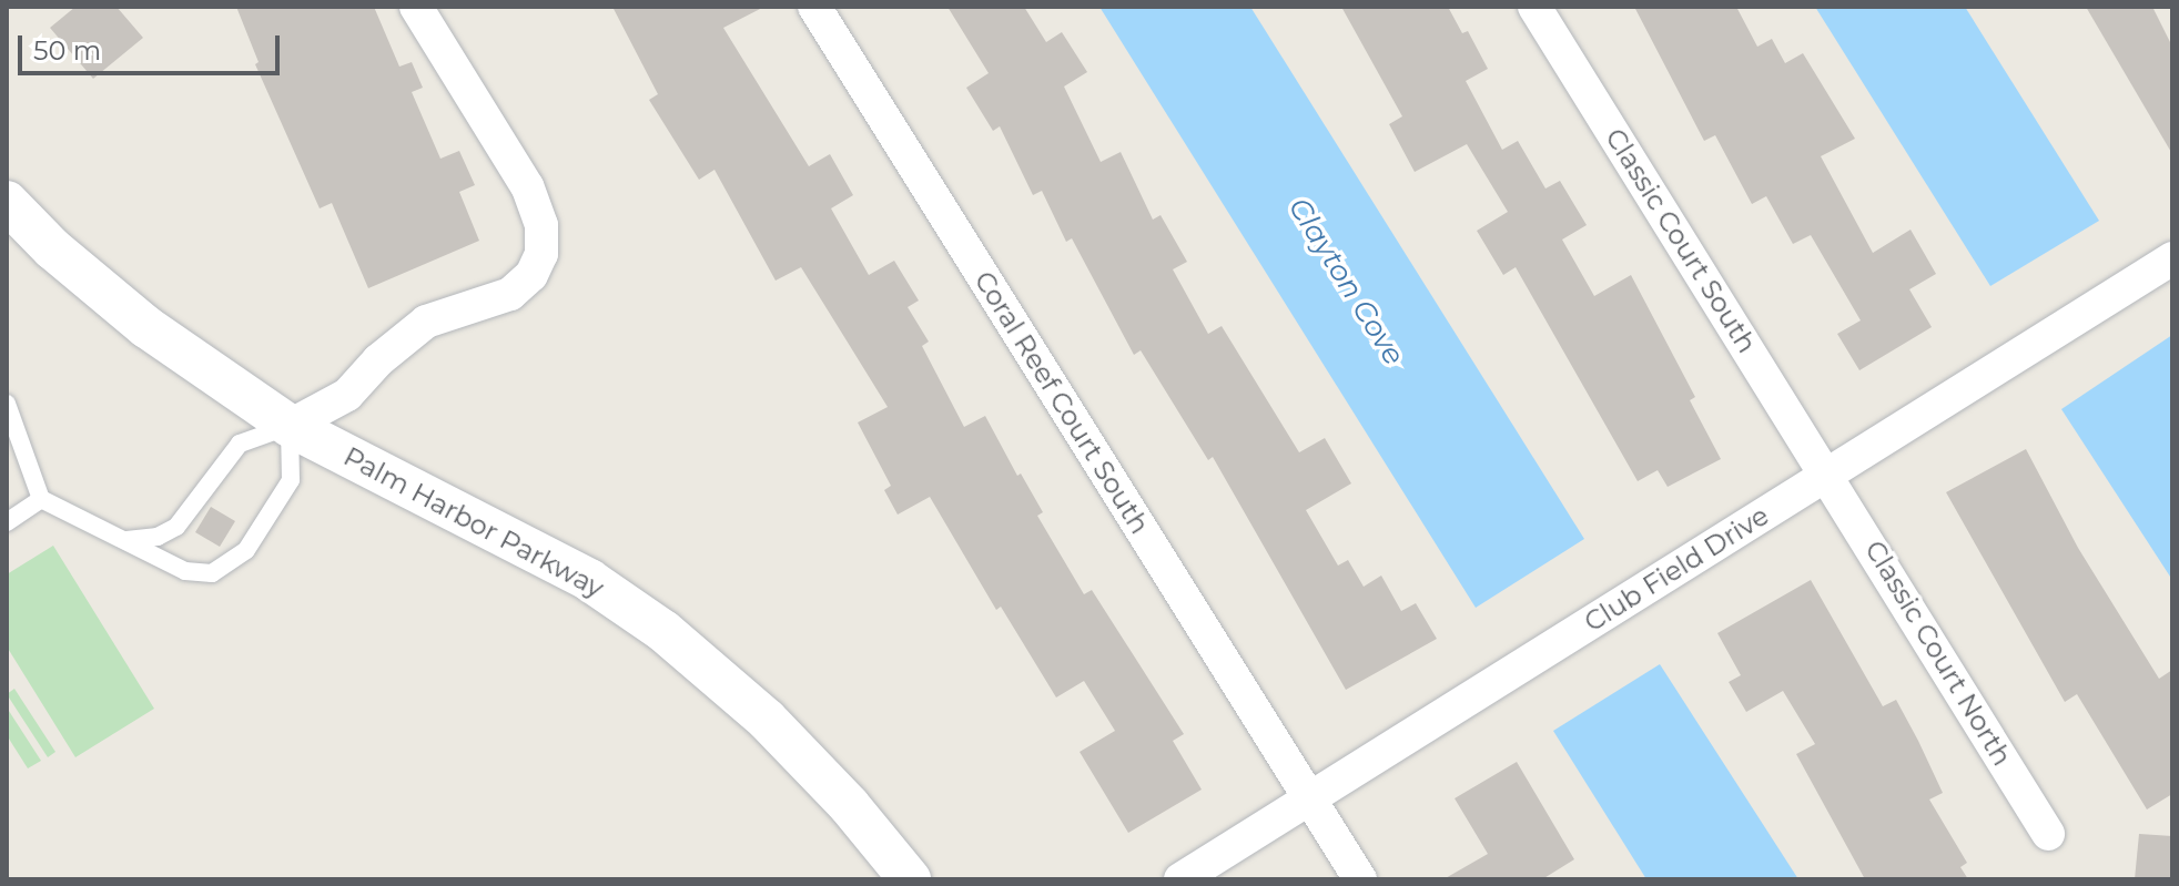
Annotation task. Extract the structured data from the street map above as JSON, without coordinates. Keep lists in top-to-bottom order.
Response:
{
  "streets": {
    "street": [
      "Classic Court South",
      "Coral Reef Court South",
      "Palm Harbor Parkway",
      "Club Field Drive",
      "Classic Court North"
    ]
  },
  "crossings": [
    ["Classic Court South", "Club Field Drive"],
    ["Classic Court South", "Classic Court North"],
    ["Coral Reef Court South", "Club Field Drive"],
    ["Club Field Drive", "Classic Court North"]
  ],
  "water": ["Clayton Cove"],
  "scale_bar": "50 m"
}
